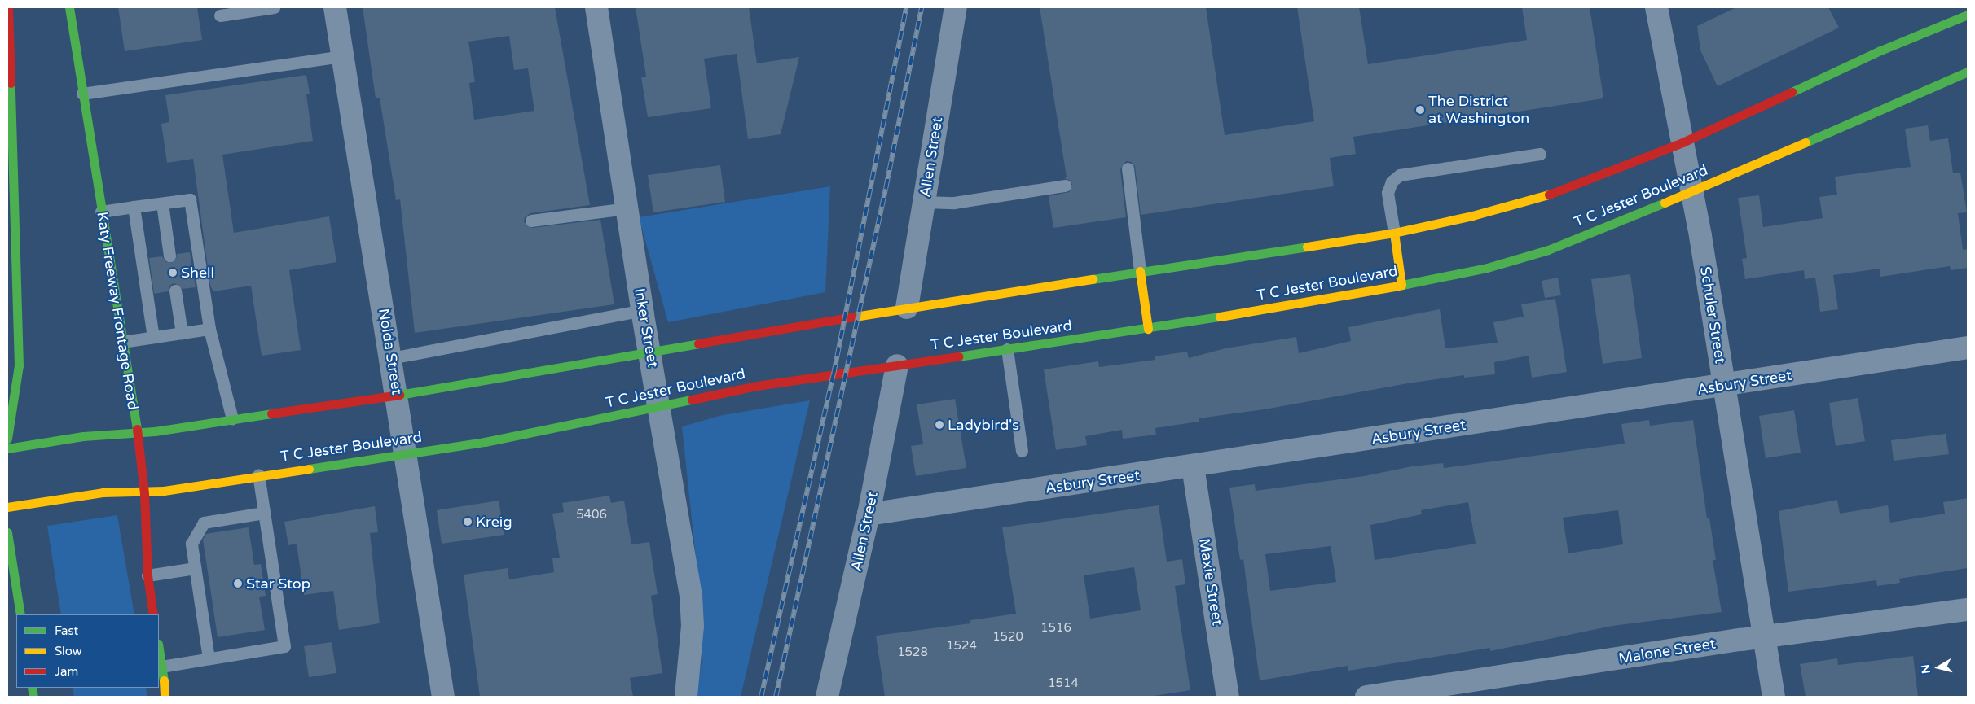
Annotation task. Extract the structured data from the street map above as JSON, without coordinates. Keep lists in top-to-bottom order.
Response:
{
  "streets": {
    "main road": ["T C Jester Boulevard", "Katy Freeway Frontage Road"],
    "street": [
      "Allen Street",
      "Schuler Street",
      "Inker Street",
      "Nolda Street",
      "Asbury Street",
      "Maxie Street",
      "Malone Street"
    ]
  },
  "crossings": [
    ["Allen Street", "T C Jester Boulevard"],
    ["Allen Street", "Asbury Street"],
    ["T C Jester Boulevard", "Katy Freeway Frontage Road"],
    ["T C Jester Boulevard", "Schuler Street"],
    ["T C Jester Boulevard", "Inker Street"],
    ["T C Jester Boulevard", "Nolda Street"],
    ["Schuler Street", "Asbury Street"],
    ["Schuler Street", "Malone Street"],
    ["Asbury Street", "Maxie Street"]
  ],
  "places": [
    "The District at Washington",
    "Shell",
    "Ladybird's",
    "Kreig",
    "Star Stop"
  ],
  "house_numbers": [
    "5406",
    "1516",
    "1520",
    "1524",
    "1528",
    "1514"
  ],
  "legend": ["Fast", "Slow", "Jam"],
  "north": "left"
}
